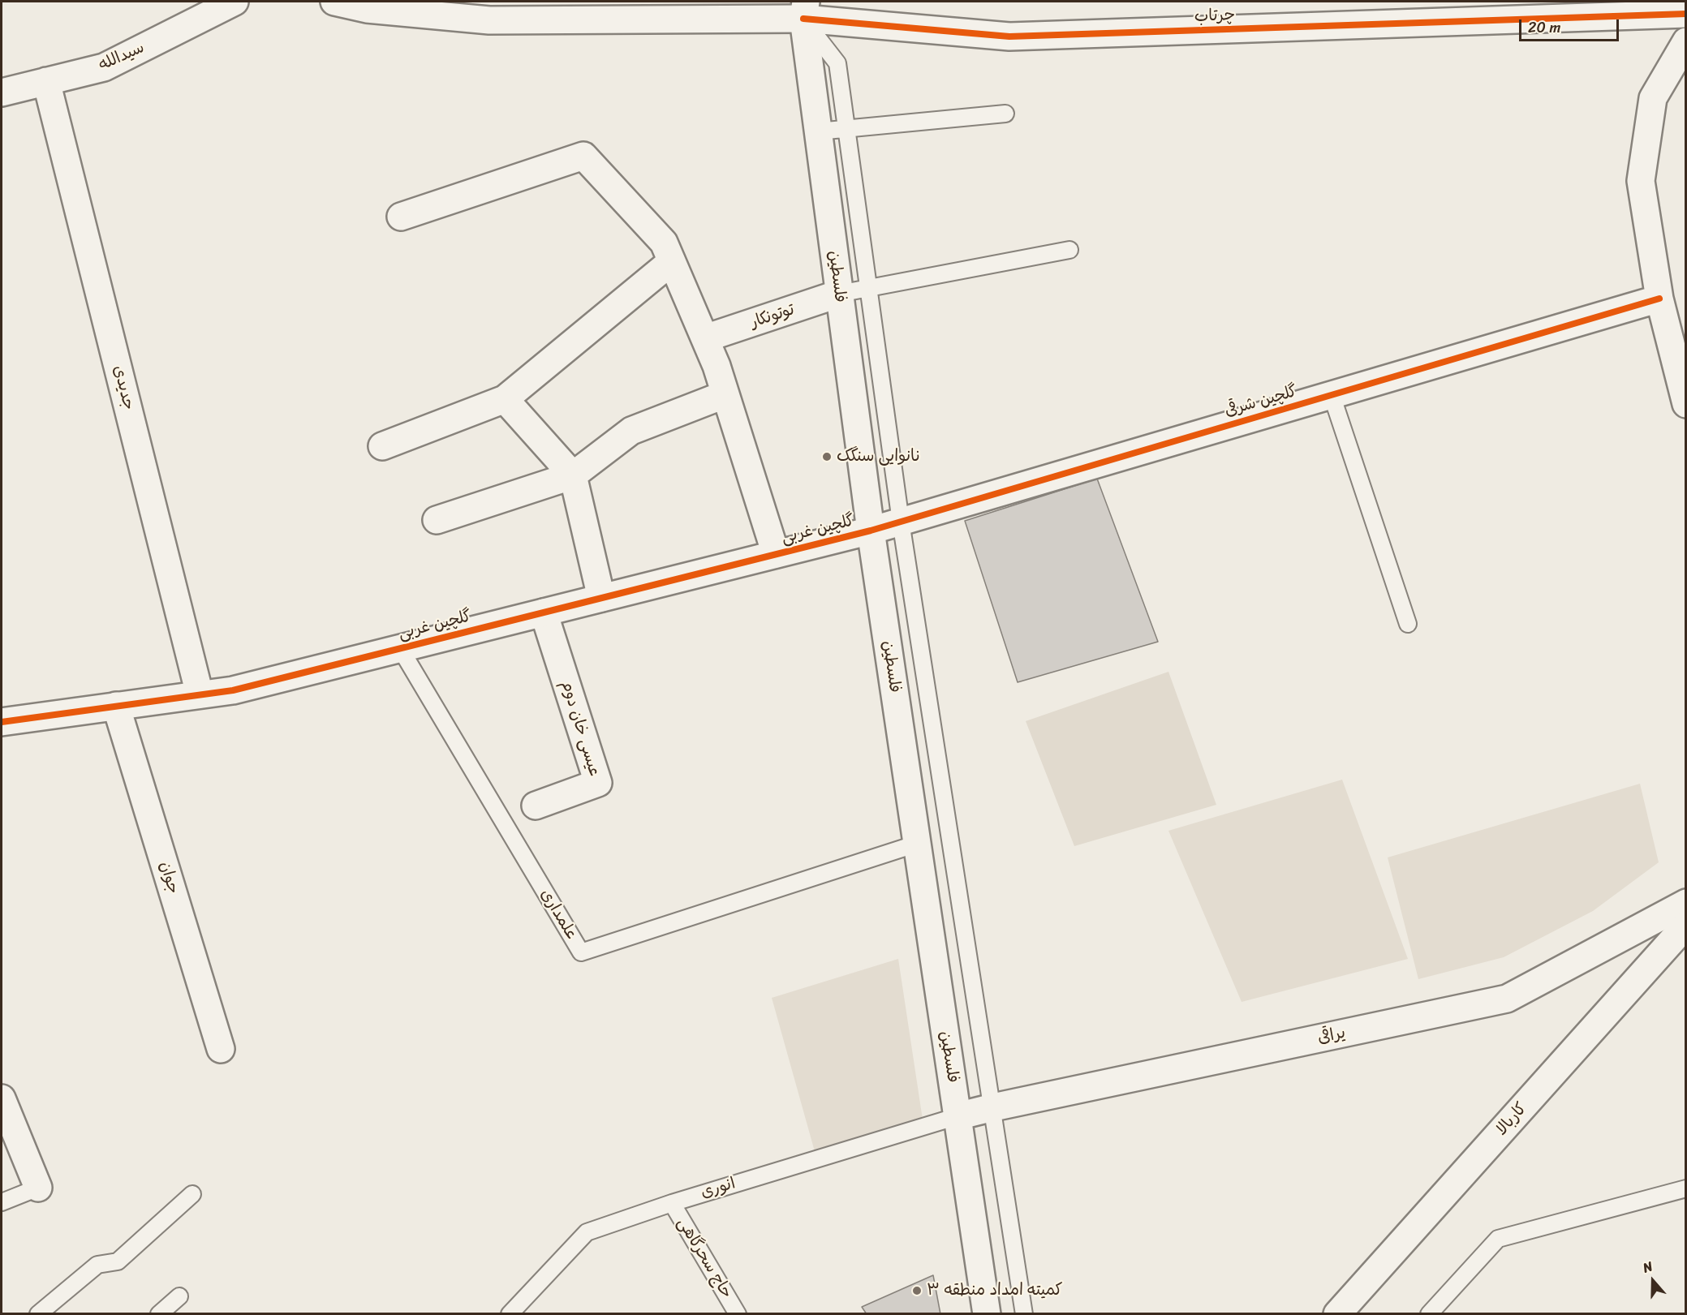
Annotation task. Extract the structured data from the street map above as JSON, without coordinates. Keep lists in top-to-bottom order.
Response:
{
  "streets": {
    "main road": [
      "چرتاب",
      "سیدالله",
      "فلسطین",
      "توتونکار",
      "جدیدی",
      "گلچین شرقی",
      "گلچین غربی",
      "عیسی خان دوم",
      "جوان",
      "یراقی",
      "کاربالا"
    ],
    "lane": ["علمداری", "انوری", "حاج سحرگاهی"]
  },
  "crossings": [
    ["چرتاب", "فلسطین"],
    ["سیدالله", "جدیدی"],
    ["فلسطین", "توتونکار"],
    ["فلسطین", "گلچین شرقی"],
    ["فلسطین", "گلچین غربی"],
    ["فلسطین", "علمداری"],
    ["فلسطین", "یراقی"],
    ["فلسطین", "انوری"],
    ["جدیدی", "گلچین غربی"],
    ["گلچین شرقی", "گلچین غربی"],
    ["گلچین غربی", "عیسی خان دوم"],
    ["گلچین غربی", "جوان"],
    ["گلچین غربی", "علمداری"],
    ["یراقی", "انوری"],
    ["انوری", "حاج سحرگاهی"]
  ],
  "places": ["نانوایی سنگک", "کمیته امداد منطقه ۳"],
  "scale_bar": "20 m",
  "north": "top"
}
